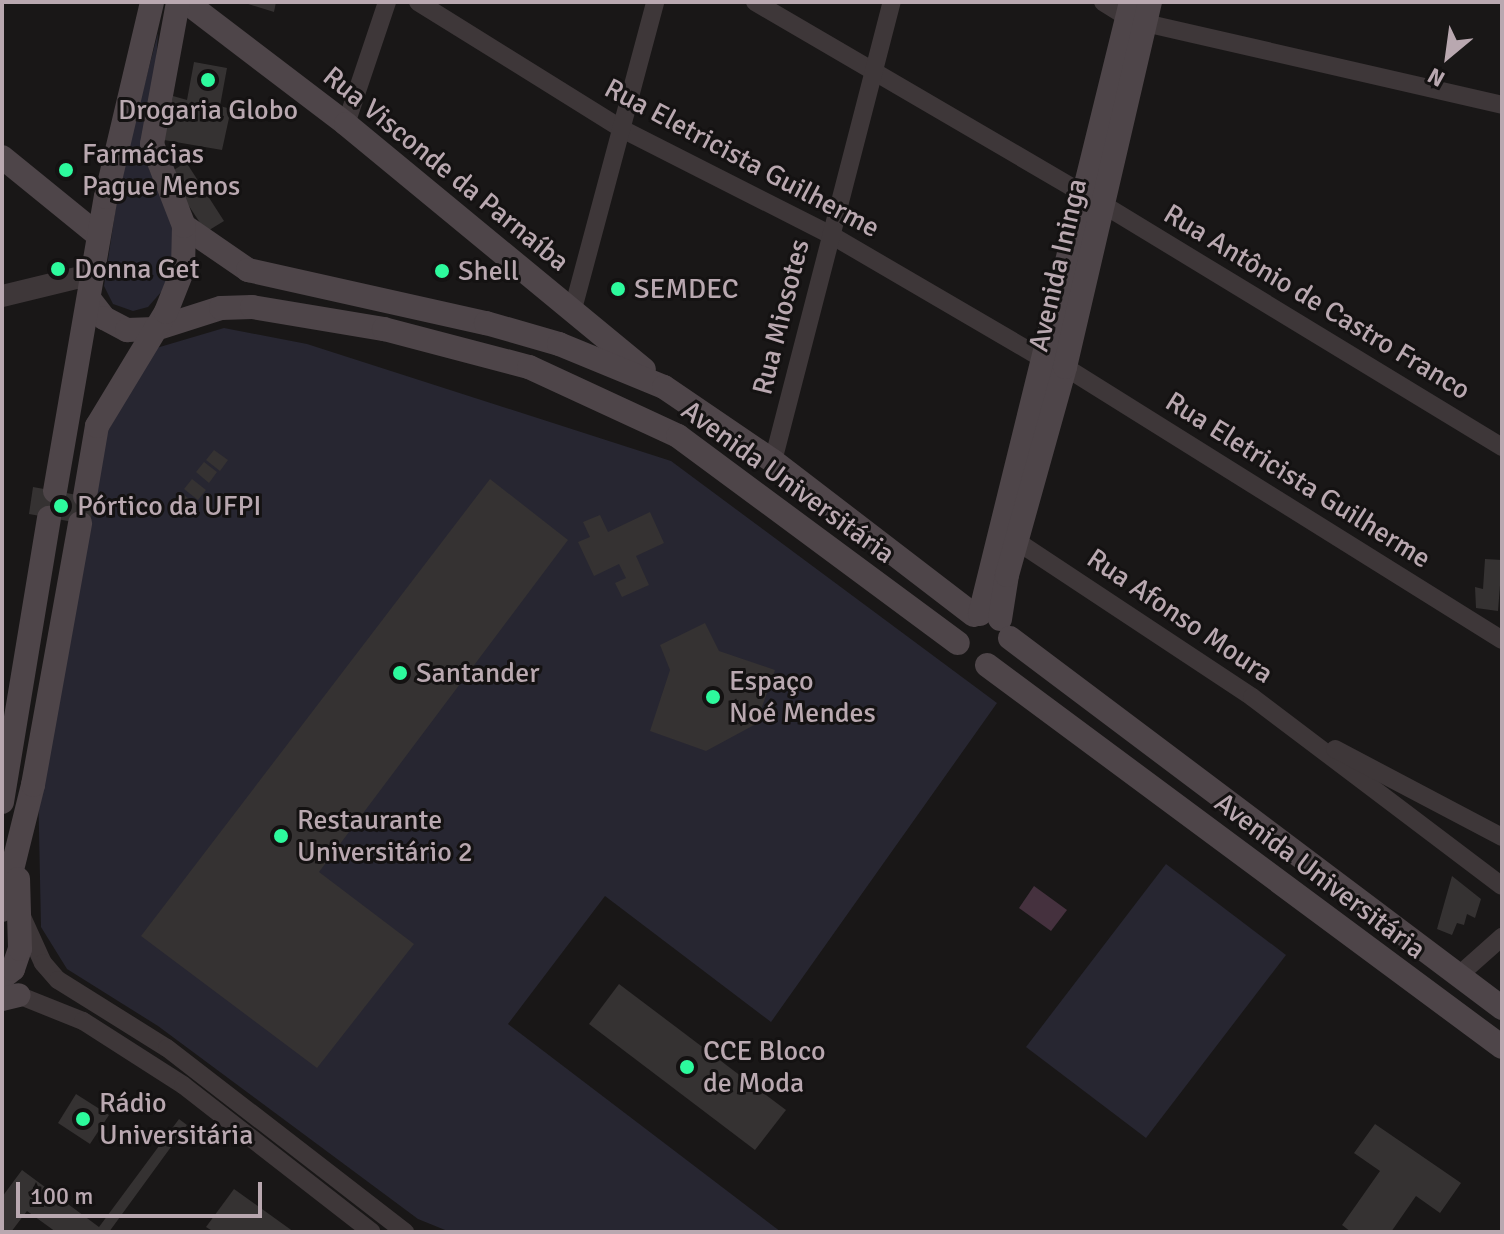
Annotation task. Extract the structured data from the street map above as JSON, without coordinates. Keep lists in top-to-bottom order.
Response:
{
  "streets": {
    "main road": ["Rua Visconde da Parnaíba", "Avenida Ininga", "Avenida Universitária"],
    "street": [
      "Rua Eletricista Guilherme",
      "Rua Antônio de Castro Franco",
      "Rua Miosotes",
      "Rua Afonso Moura"
    ]
  },
  "crossings": [
    ["Rua Eletricista Guilherme", "Avenida Ininga"],
    ["Rua Eletricista Guilherme", "Rua Miosotes"],
    ["Rua Visconde da Parnaíba", "Avenida Universitária"],
    ["Avenida Ininga", "Rua Antônio de Castro Franco"],
    ["Avenida Ininga", "Avenida Universitária"],
    ["Avenida Ininga", "Rua Afonso Moura"],
    ["Rua Antônio de Castro Franco", "Rua Miosotes"],
    ["Rua Miosotes", "Avenida Universitária"]
  ],
  "places": [
    "Drogaria Globo",
    "Farmácias Pague Menos",
    "Donna Get",
    "Shell",
    "SEMDEC",
    "Pórtico da UFPI",
    "Santander",
    "Espaço Noé Mendes",
    "Restaurante Universitário 2",
    "CCE Bloco de Moda",
    "Rádio Universitária"
  ],
  "scale_bar": "100 m",
  "north": "bottom left"
}
